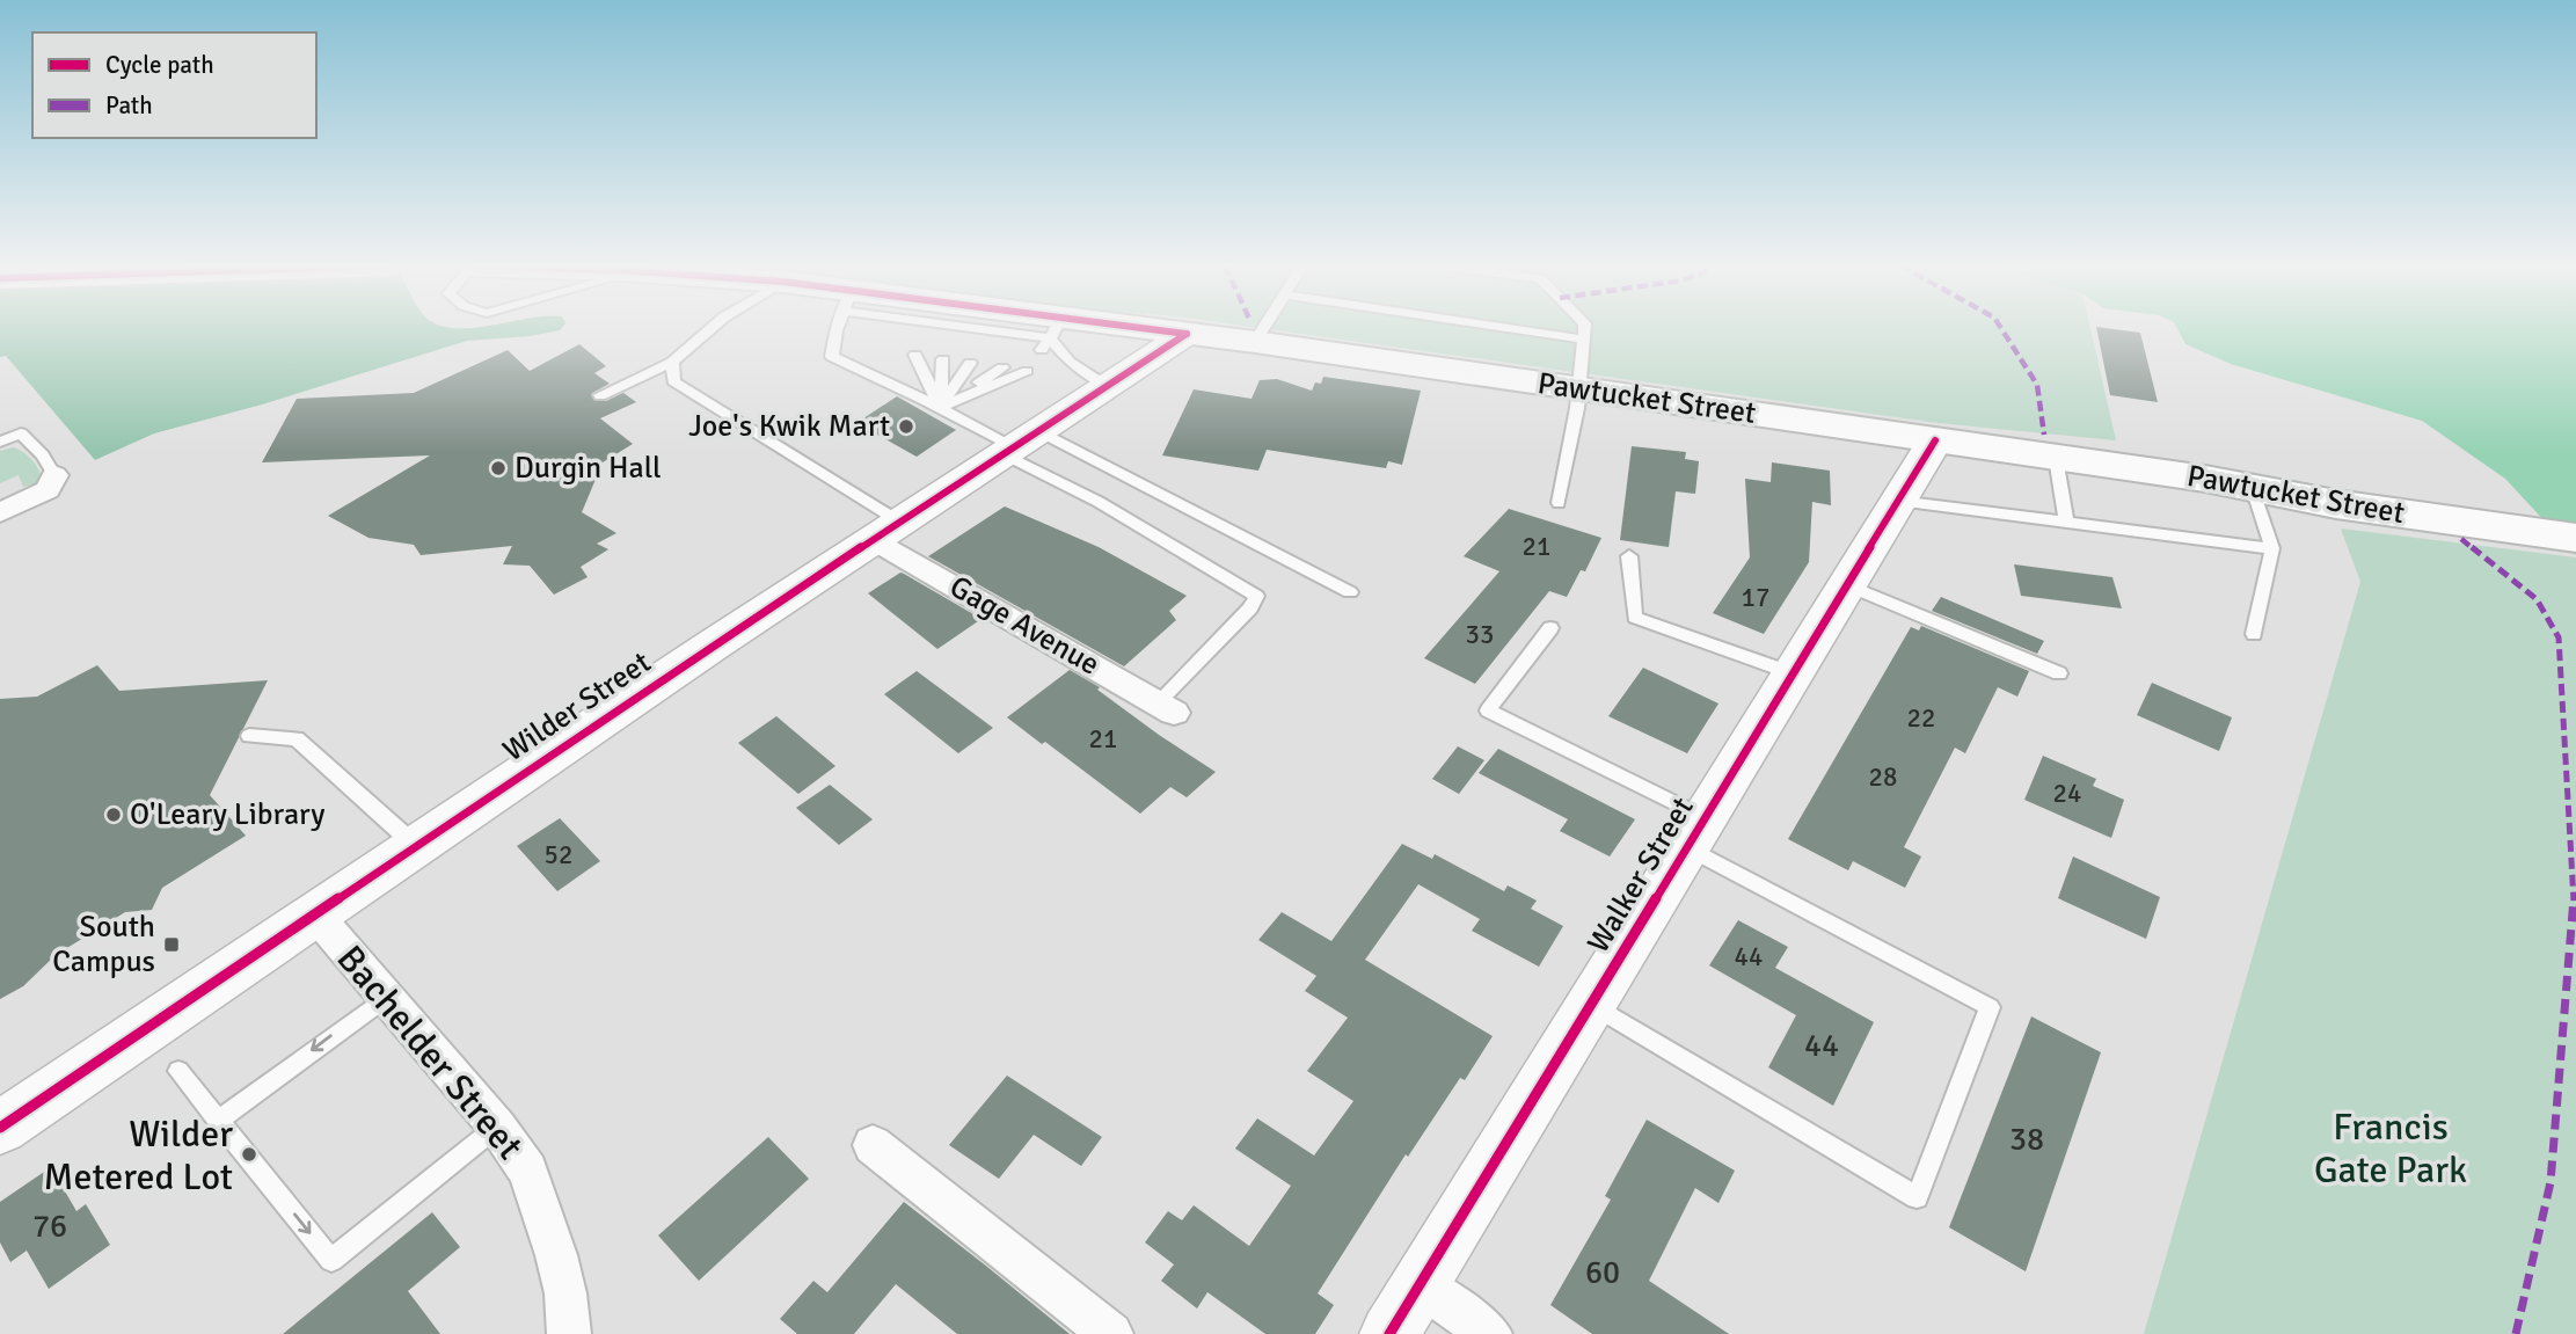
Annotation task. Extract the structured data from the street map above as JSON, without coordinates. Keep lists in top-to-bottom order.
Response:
{
  "streets": {
    "main road": ["Pawtucket Street"],
    "street": [
      "Gage Avenue",
      "Wilder Street",
      "Walker Street",
      "Bachelder Street"
    ]
  },
  "crossings": [
    ["Pawtucket Street", "Wilder Street"],
    ["Pawtucket Street", "Walker Street"],
    ["Gage Avenue", "Wilder Street"],
    ["Wilder Street", "Bachelder Street"]
  ],
  "parks": ["Francis Gate Park"],
  "places": {
    "other": [
      "Joe's Kwik Mart",
      "Durgin Hall",
      "O'Leary Library",
      "Wilder Metered Lot"
    ],
    "transit": ["South Campus"]
  },
  "house_numbers": [
    "21",
    "17",
    "33",
    "22",
    "21",
    "28",
    "24",
    "52",
    "44",
    "44",
    "38",
    "76",
    "60"
  ],
  "legend": ["Cycle path", "Path"]
}
